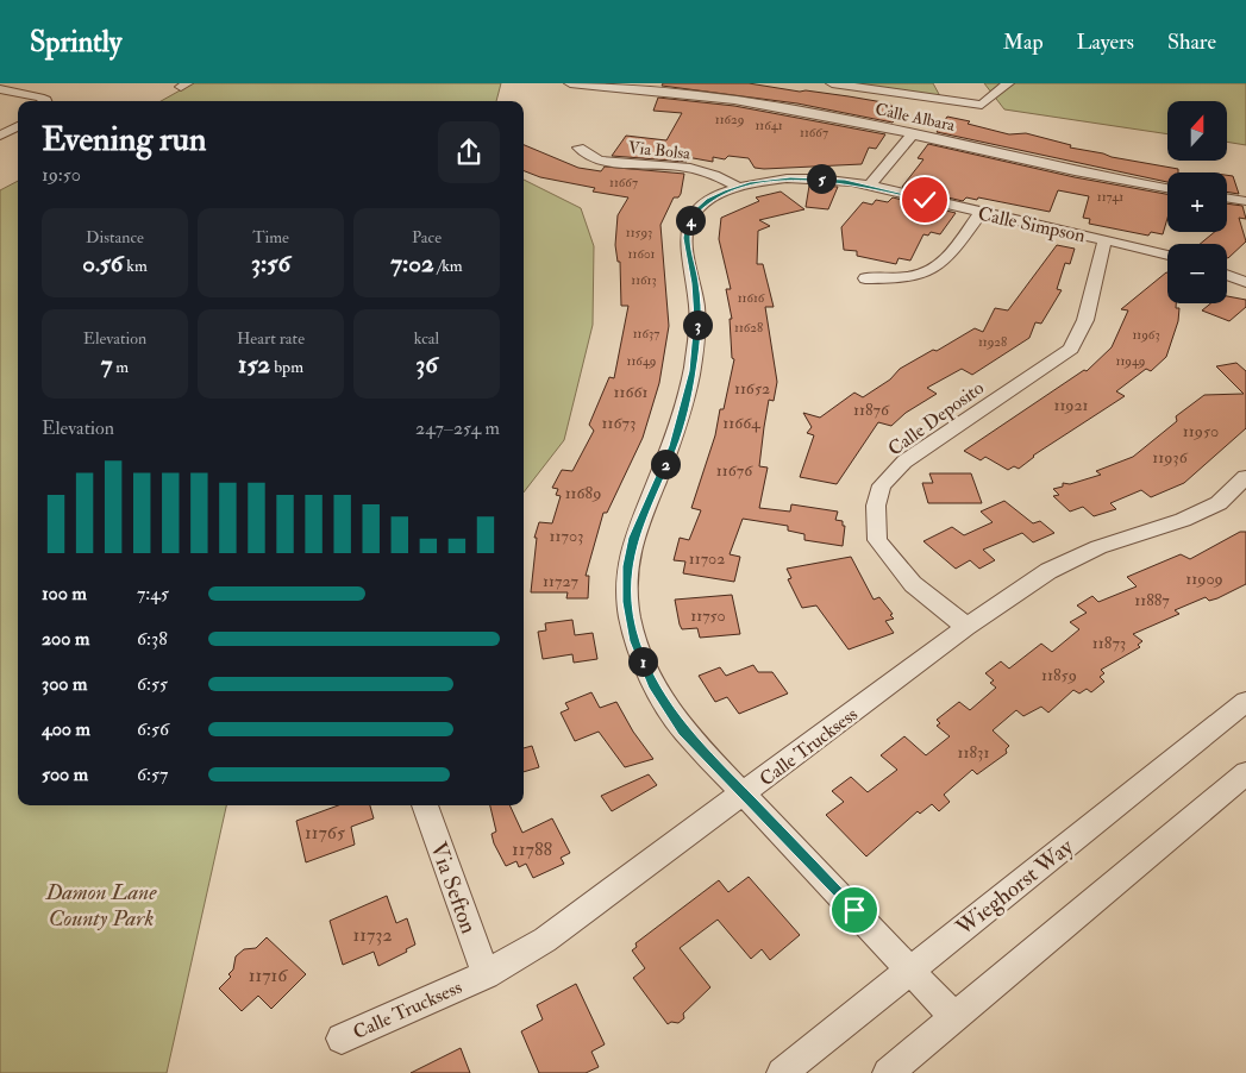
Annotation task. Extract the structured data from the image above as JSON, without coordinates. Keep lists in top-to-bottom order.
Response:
{
  "streets": {
    "street": [
      "Calle Albara",
      "Via Bolsa",
      "Calle Simpson",
      "Calle Deposito",
      "Calle Trucksess",
      "Wieghorst Way",
      "Via Sefton"
    ]
  },
  "crossings": [
    ["Via Bolsa", "Calle Simpson"],
    ["Calle Simpson", "Calle Deposito"],
    ["Calle Simpson", "Calle Trucksess"],
    ["Calle Simpson", "Wieghorst Way"],
    ["Calle Deposito", "Calle Trucksess"],
    ["Calle Trucksess", "Via Sefton"]
  ],
  "parks": ["Damon Lane County Park"],
  "house_numbers": [
    "11629",
    "11641",
    "11667",
    "11667",
    "11741",
    "11593",
    "11601",
    "11613",
    "11616",
    "11628",
    "11637",
    "11963",
    "11928",
    "11649",
    "11949",
    "11652",
    "11661",
    "11921",
    "11876",
    "11673",
    "11664",
    "11950",
    "11936",
    "11676",
    "11689",
    "11703",
    "11702",
    "11909",
    "11727",
    "11887",
    "11750",
    "11873",
    "11859",
    "11831",
    "11765",
    "11788",
    "11732",
    "11716"
  ],
  "north": "top",
  "page": {
    "header": "Sprintly",
    "nav": ["Map", "Layers", "Share"],
    "map_buttons": ["+", "−"],
    "heading": ["Evening run", "19:50"],
    "pins": [
      "5",
      "4",
      "3",
      "2",
      "1"
    ],
    "stats": [
      ["Distance", "0.56 km"],
      ["Time", "3:56"],
      ["Pace", "7:02 /km"],
      ["Elevation", "7 m"],
      ["Heart rate", "152 bpm"],
      ["kcal", "36"]
    ],
    "chart": ["Elevation", "247–254 m"],
    "list": [
      {
        "name": "100 m",
        "note": "7:45"
      },
      {
        "name": "200 m",
        "note": "6:38"
      },
      {
        "name": "300 m",
        "note": "6:55"
      },
      {
        "name": "400 m",
        "note": "6:56"
      },
      {
        "name": "500 m",
        "note": "6:57"
      }
    ]
  }
}
